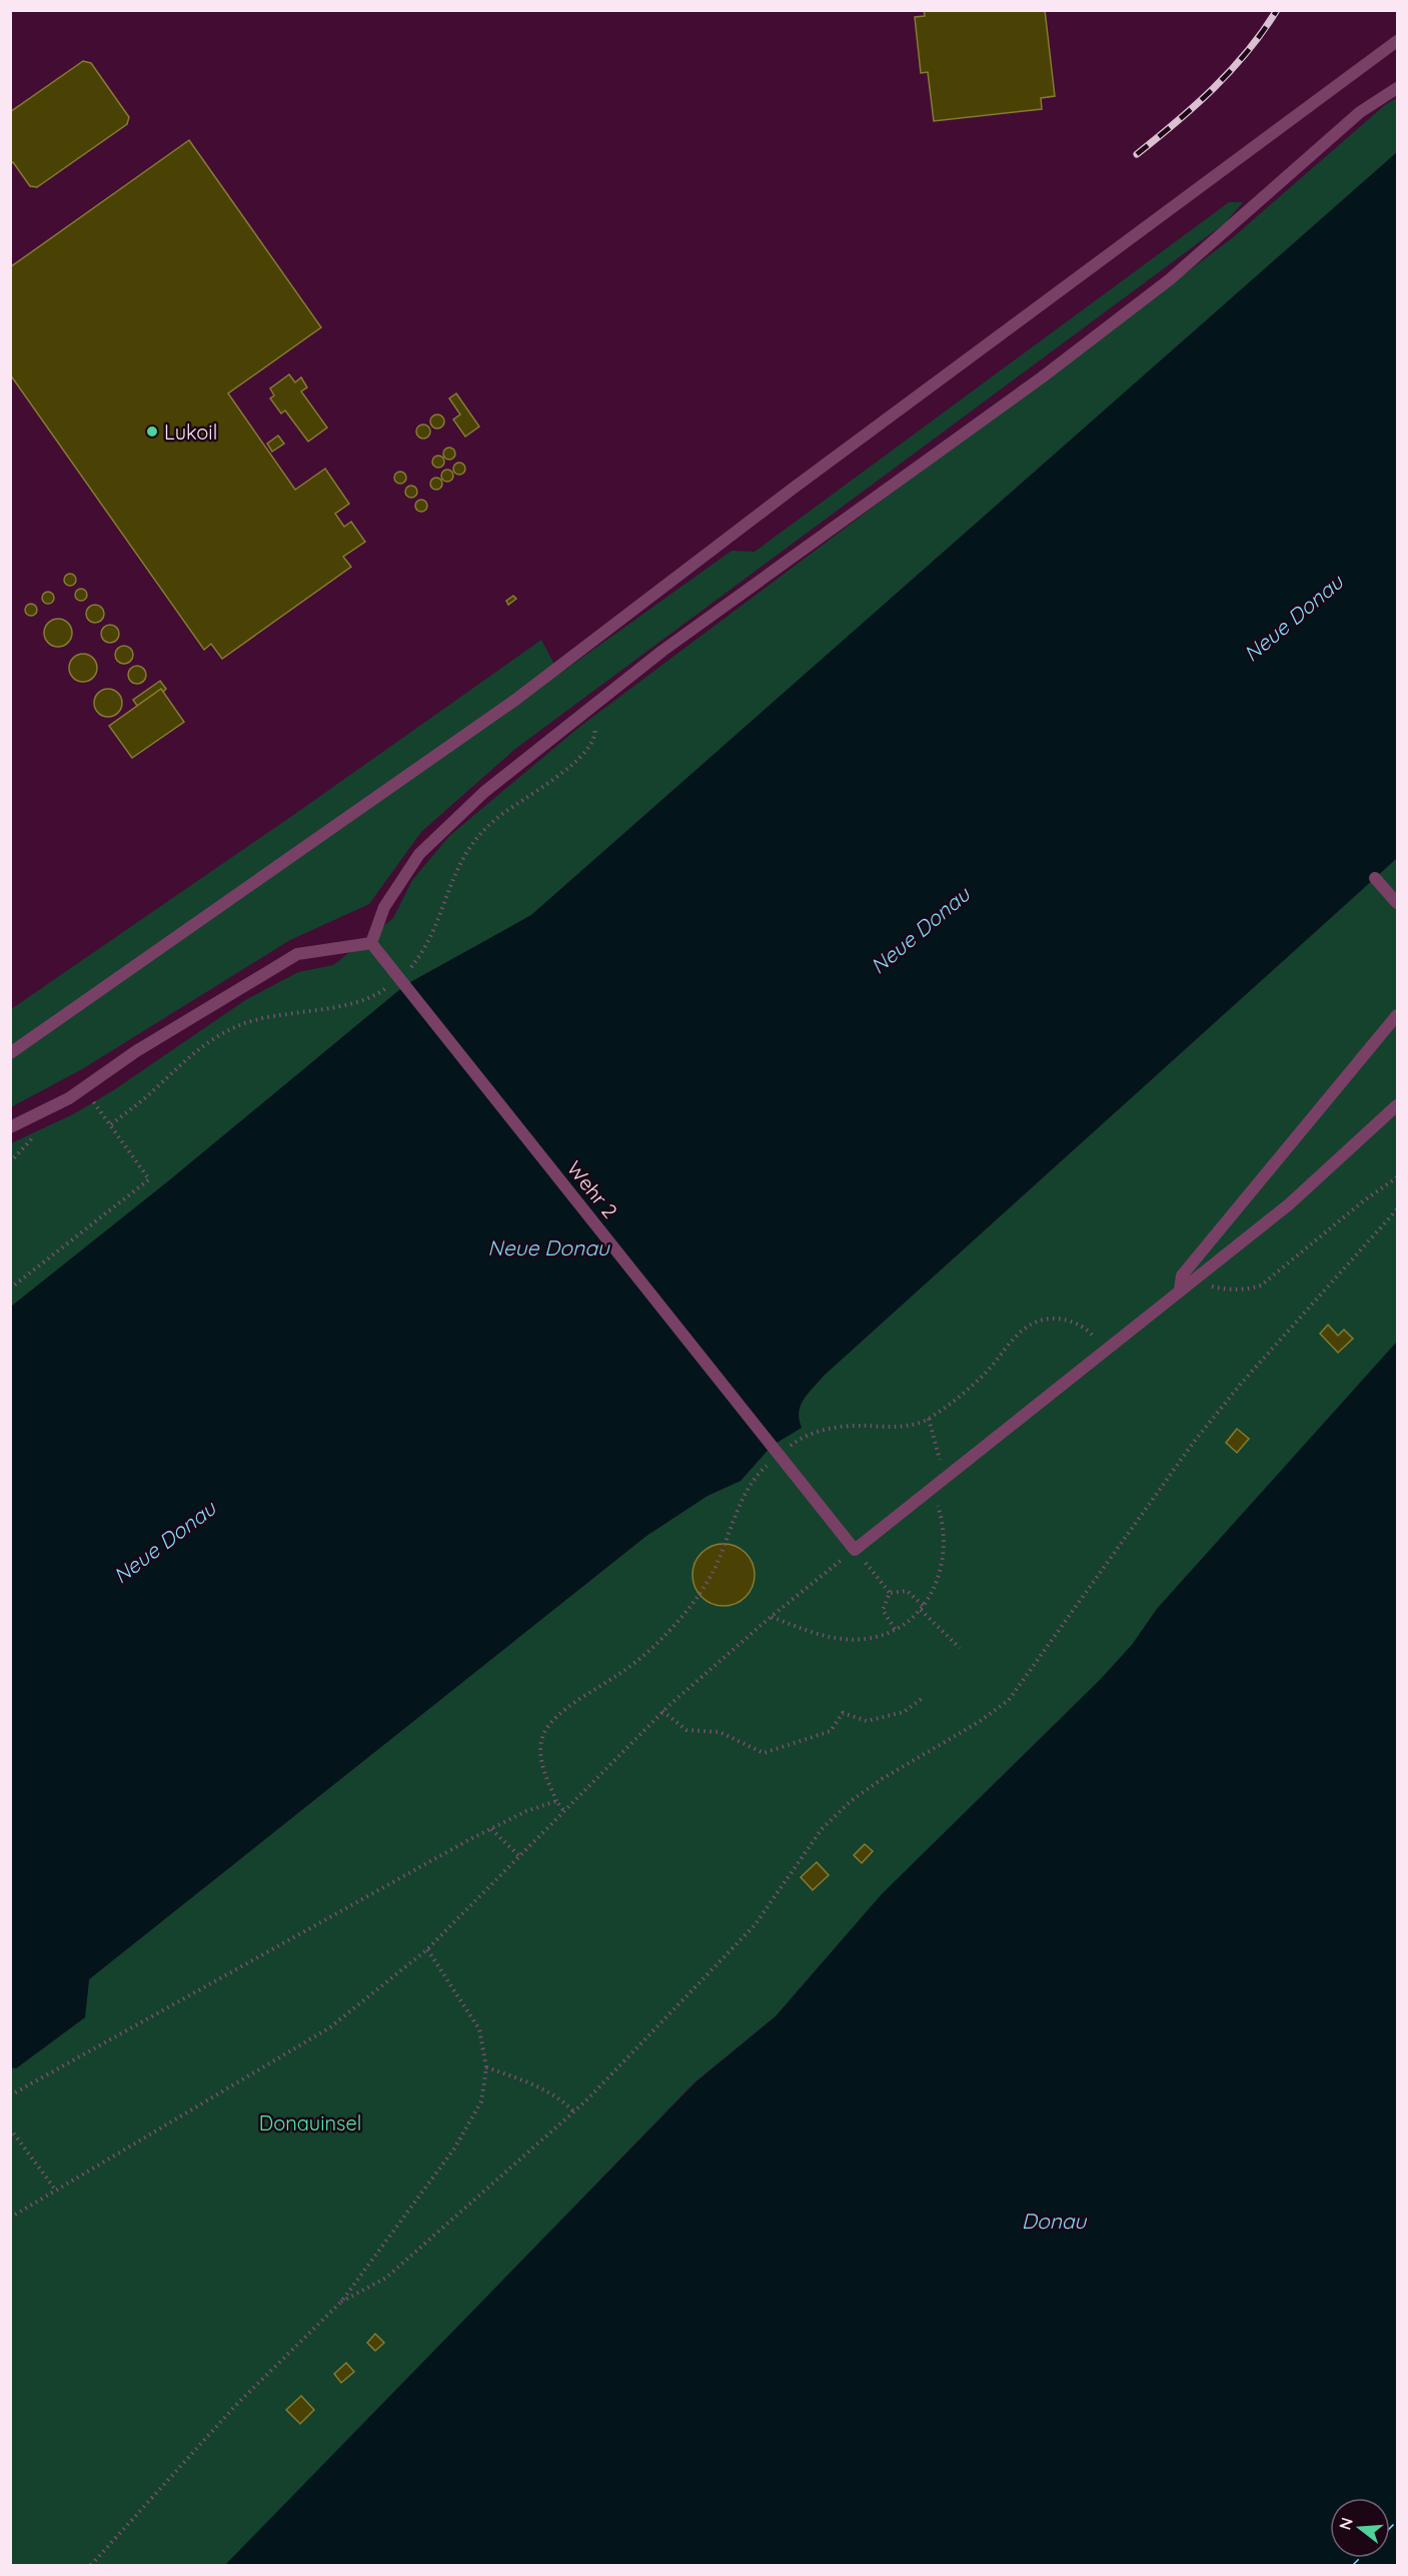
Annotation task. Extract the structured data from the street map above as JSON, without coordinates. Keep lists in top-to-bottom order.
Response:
{
  "streets": {
    "lane": ["Wehr 2"]
  },
  "water": ["Neue Donau", "Donau"],
  "parks": ["Donauinsel"],
  "places": ["Lukoil"],
  "north": "left"
}
